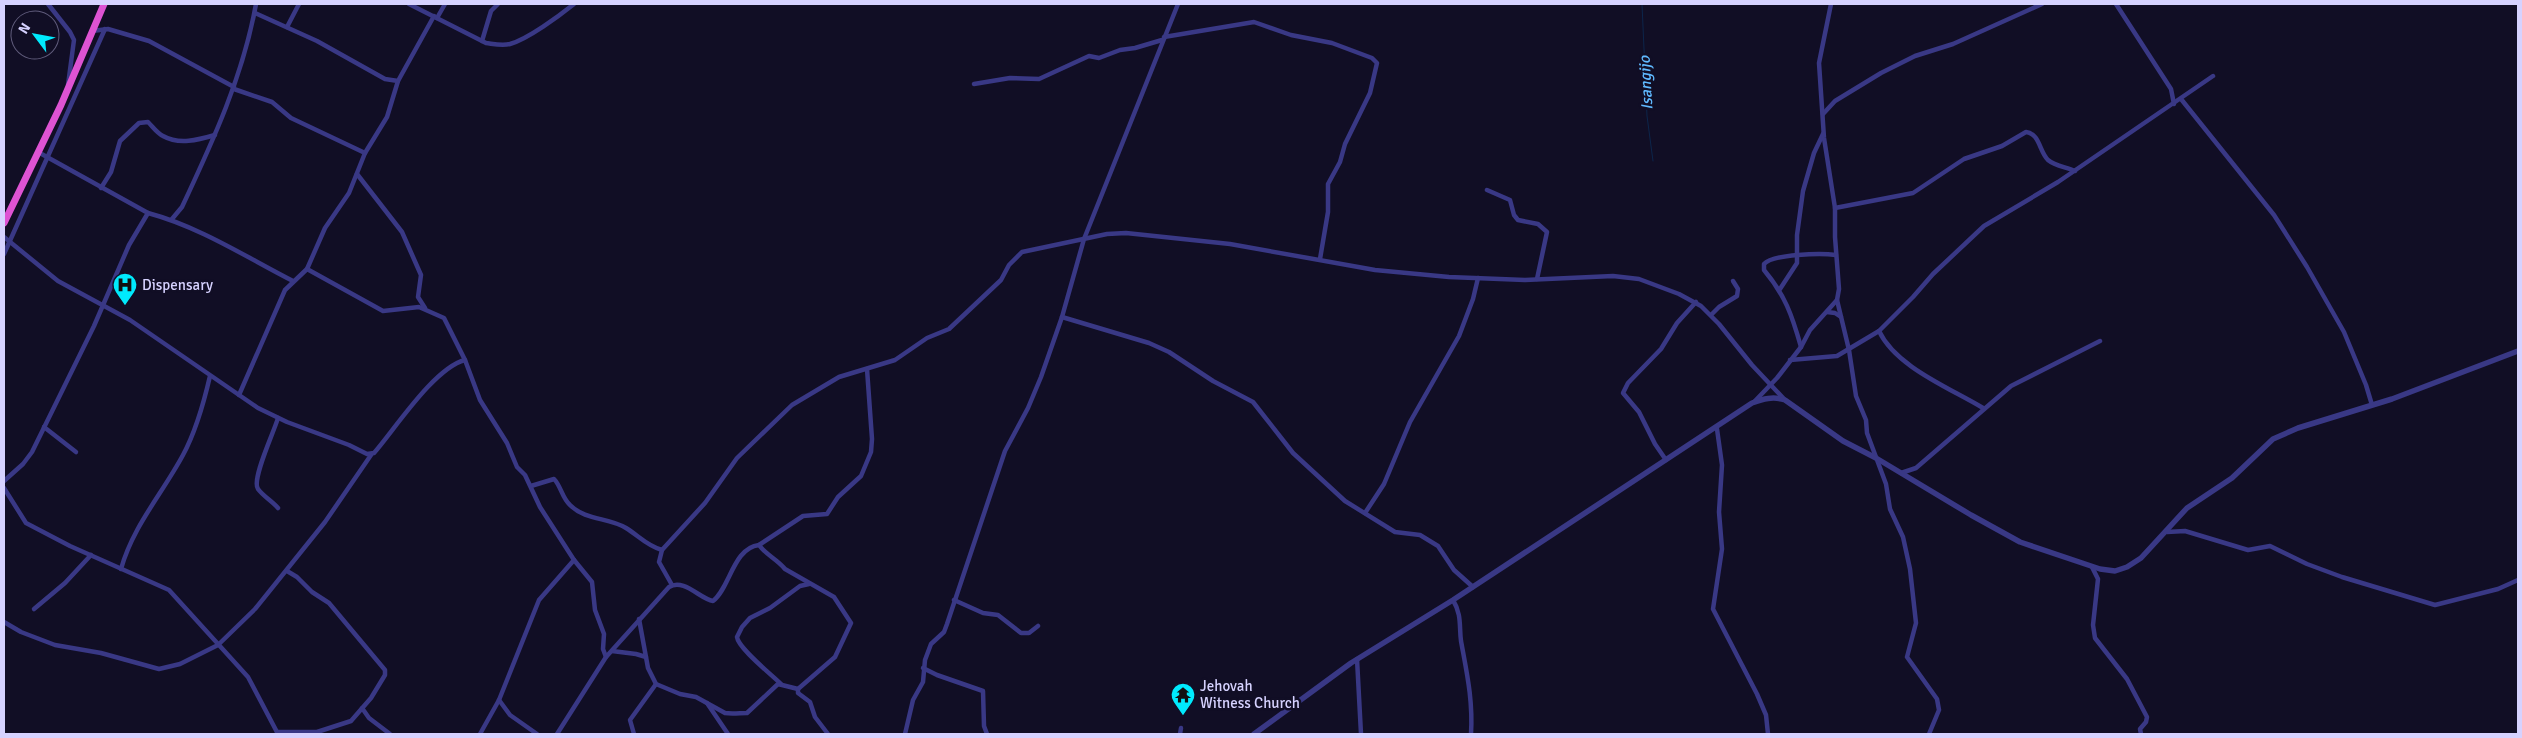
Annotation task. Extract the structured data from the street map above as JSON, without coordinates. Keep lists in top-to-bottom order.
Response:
{
  "water": ["Isangijo"],
  "places": {
    "hospital": ["Dispensary"],
    "temple": ["Jehovah Witness Church"]
  },
  "north": "top left"
}
